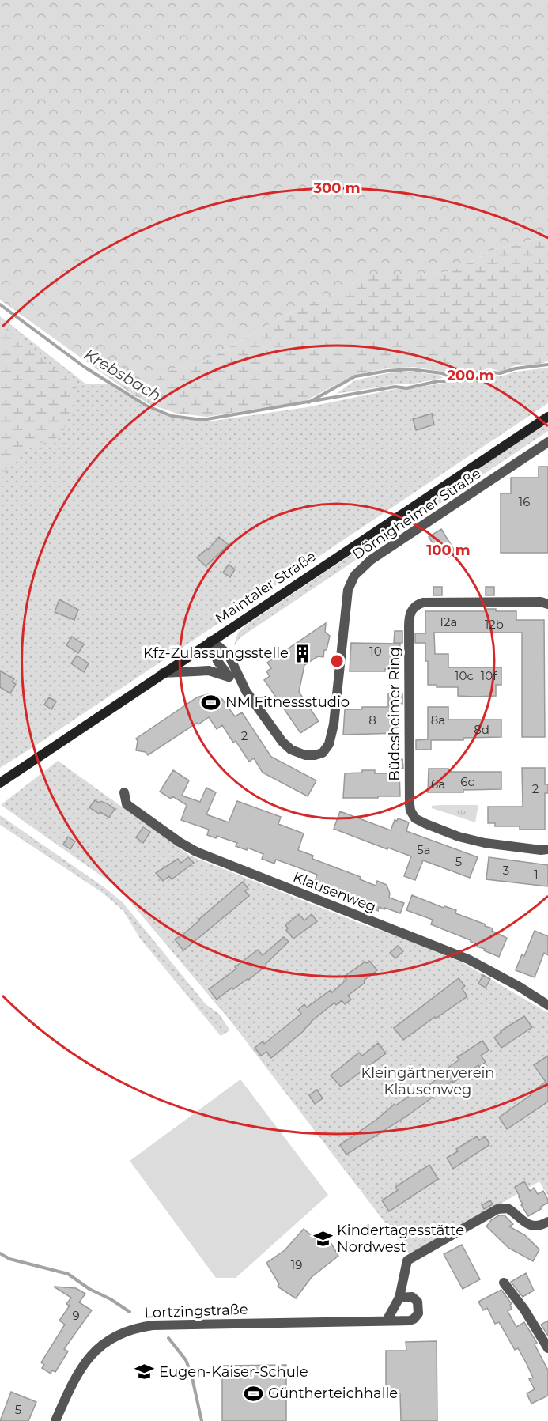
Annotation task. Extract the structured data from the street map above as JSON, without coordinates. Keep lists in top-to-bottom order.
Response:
{
  "streets": {
    "main road": ["Maintaler Straße"],
    "street": [
      "Dörnigheimer Straße",
      "Büdesheimer Ring",
      "Klausenweg",
      "Lortzingstraße"
    ]
  },
  "crossings": [
    ["Dörnigheimer Straße", "Maintaler Straße"]
  ],
  "water": ["Krebsbach"],
  "parks": ["Kleingärtnerverein Klausenweg"],
  "places": {
    "building": ["Kfz-Zulassungsstelle"],
    "sports": ["NM Fitnessstudio", "Güntherteichhalle"],
    "school or university": ["Kindertagesstätte Nordwest", "Eugen-Kaiser-Schule"]
  },
  "house_numbers": [
    "16",
    "12a",
    "12b",
    "10",
    "10c",
    "10f",
    "8",
    "8a",
    "8d",
    "2",
    "6c",
    "6a",
    "2",
    "5a",
    "5",
    "3",
    "1",
    "19",
    "9",
    "5"
  ],
  "rings": ["300 m", "200 m", "100 m"]
}
